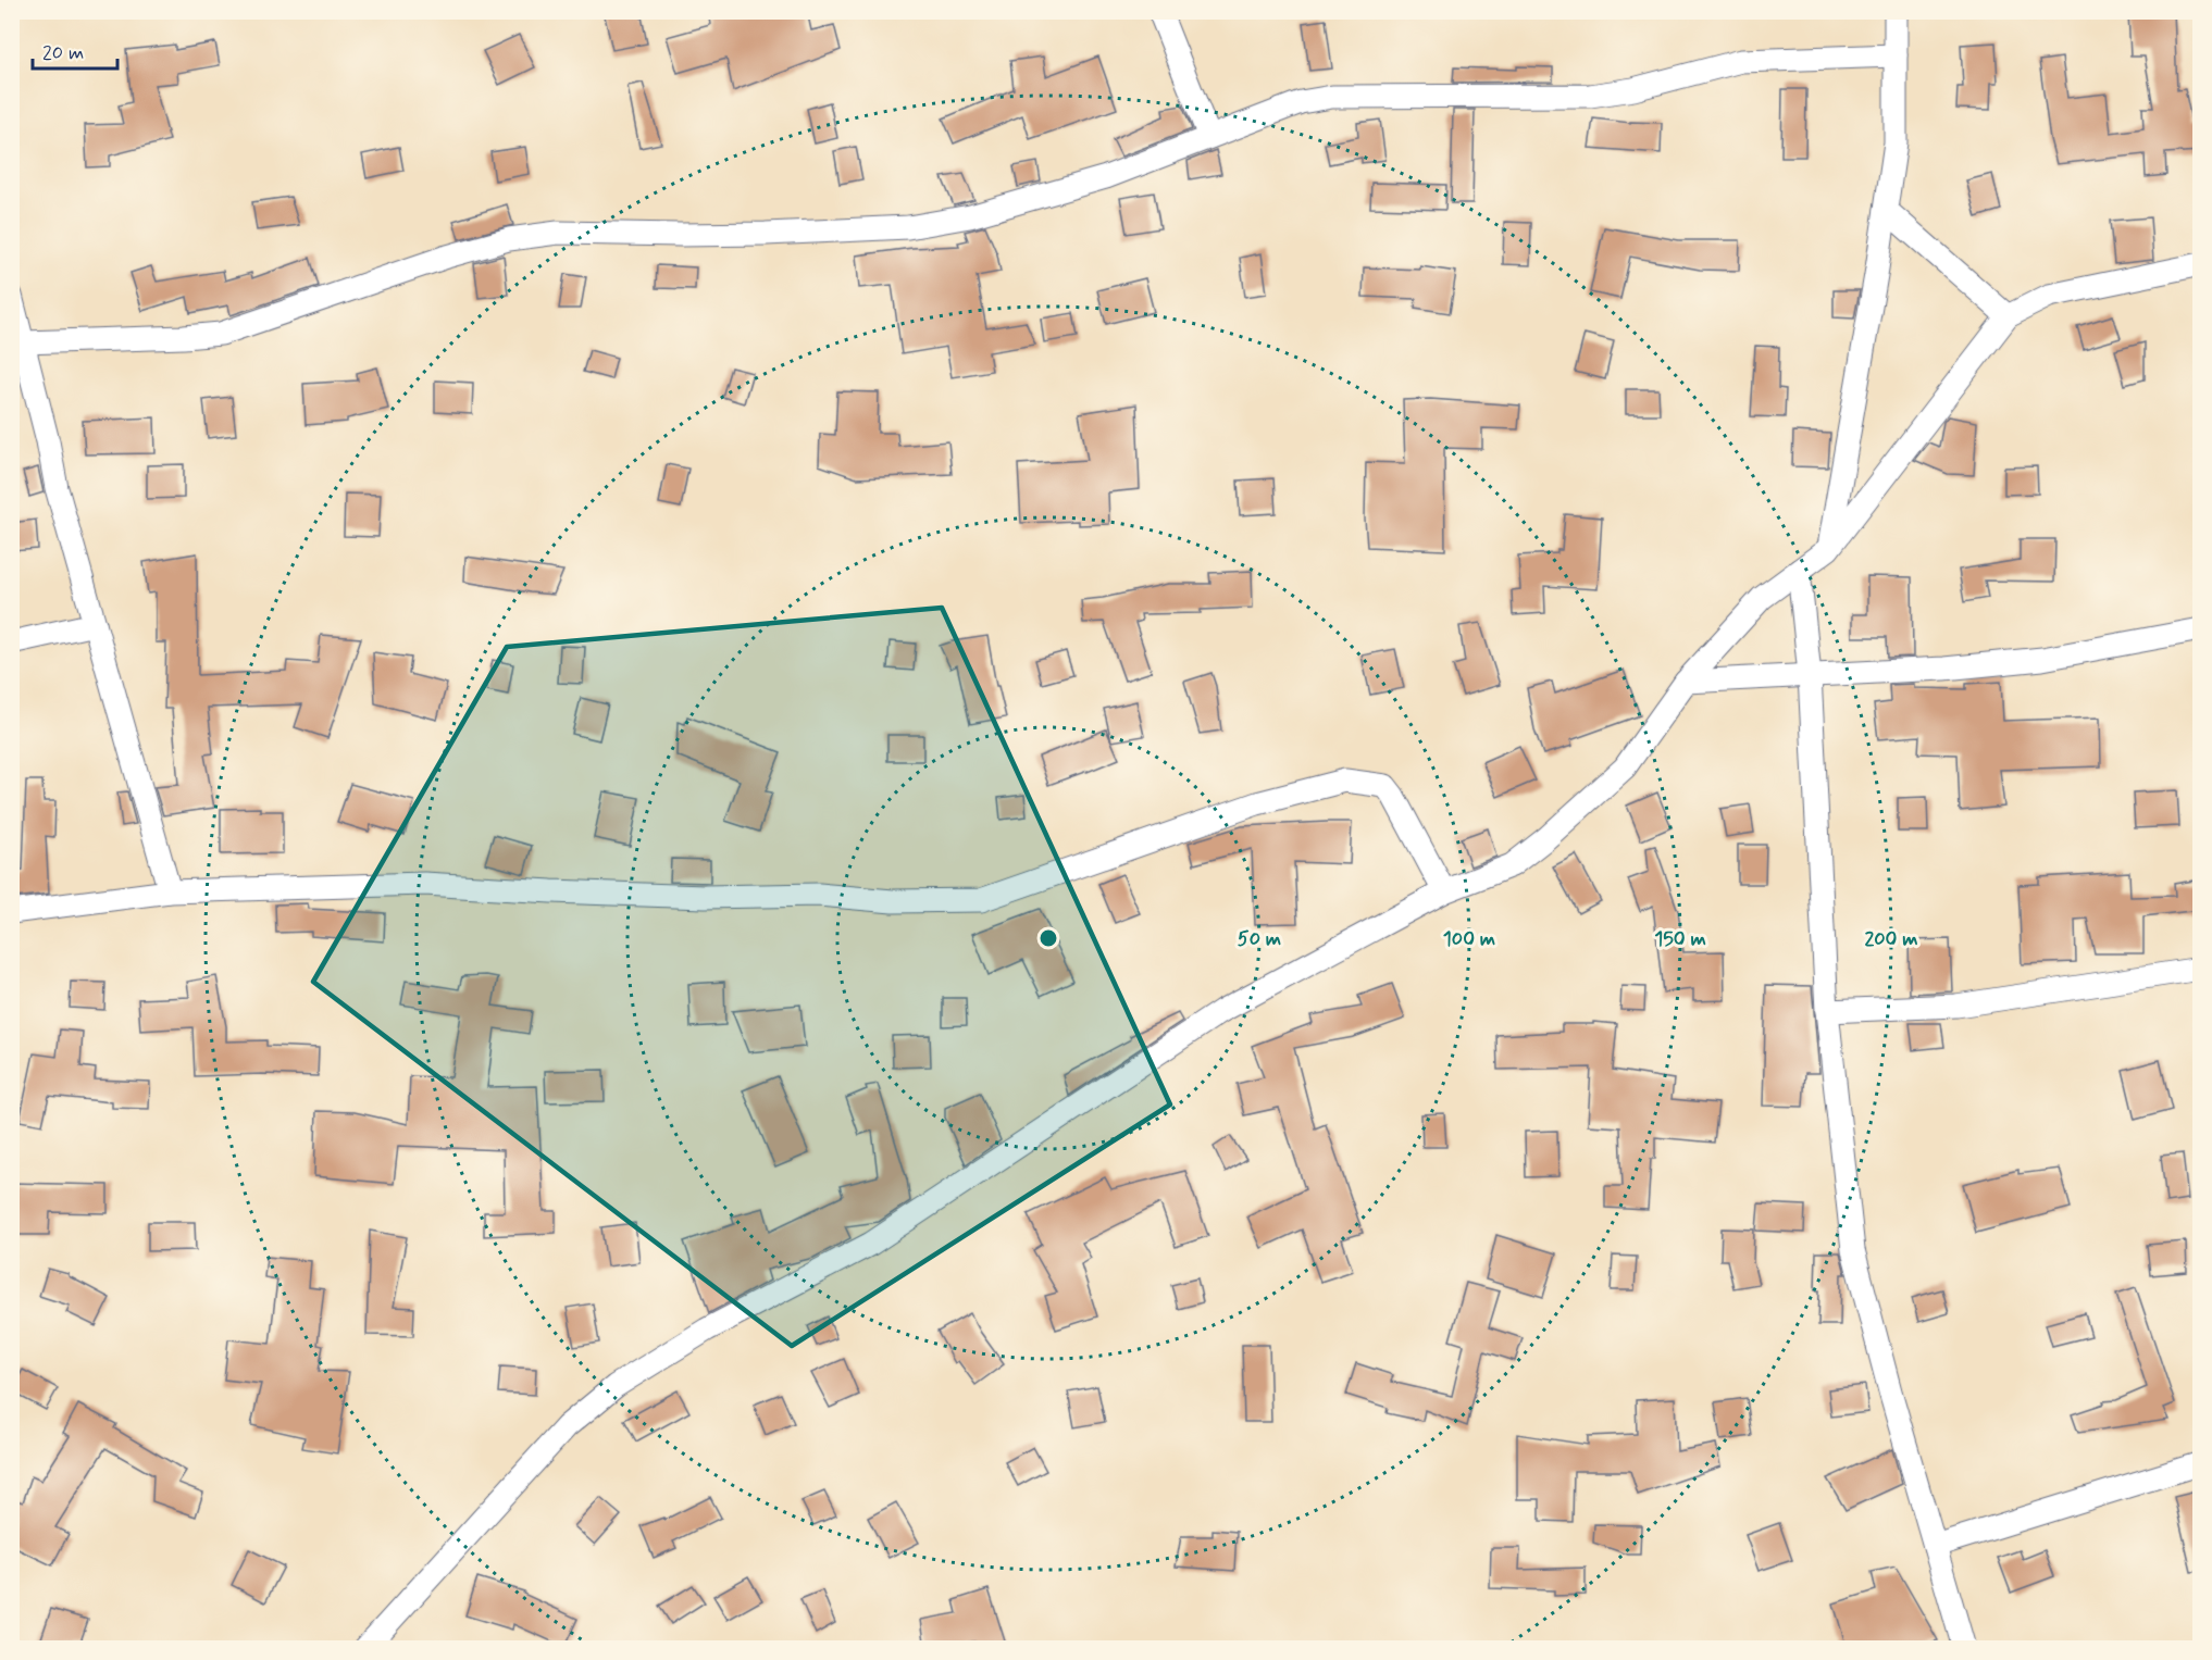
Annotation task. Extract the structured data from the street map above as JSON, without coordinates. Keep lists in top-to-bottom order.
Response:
{
  "scale_bar": "20 m",
  "rings": [
    "50 m",
    "100 m",
    "150 m",
    "200 m"
  ]
}
